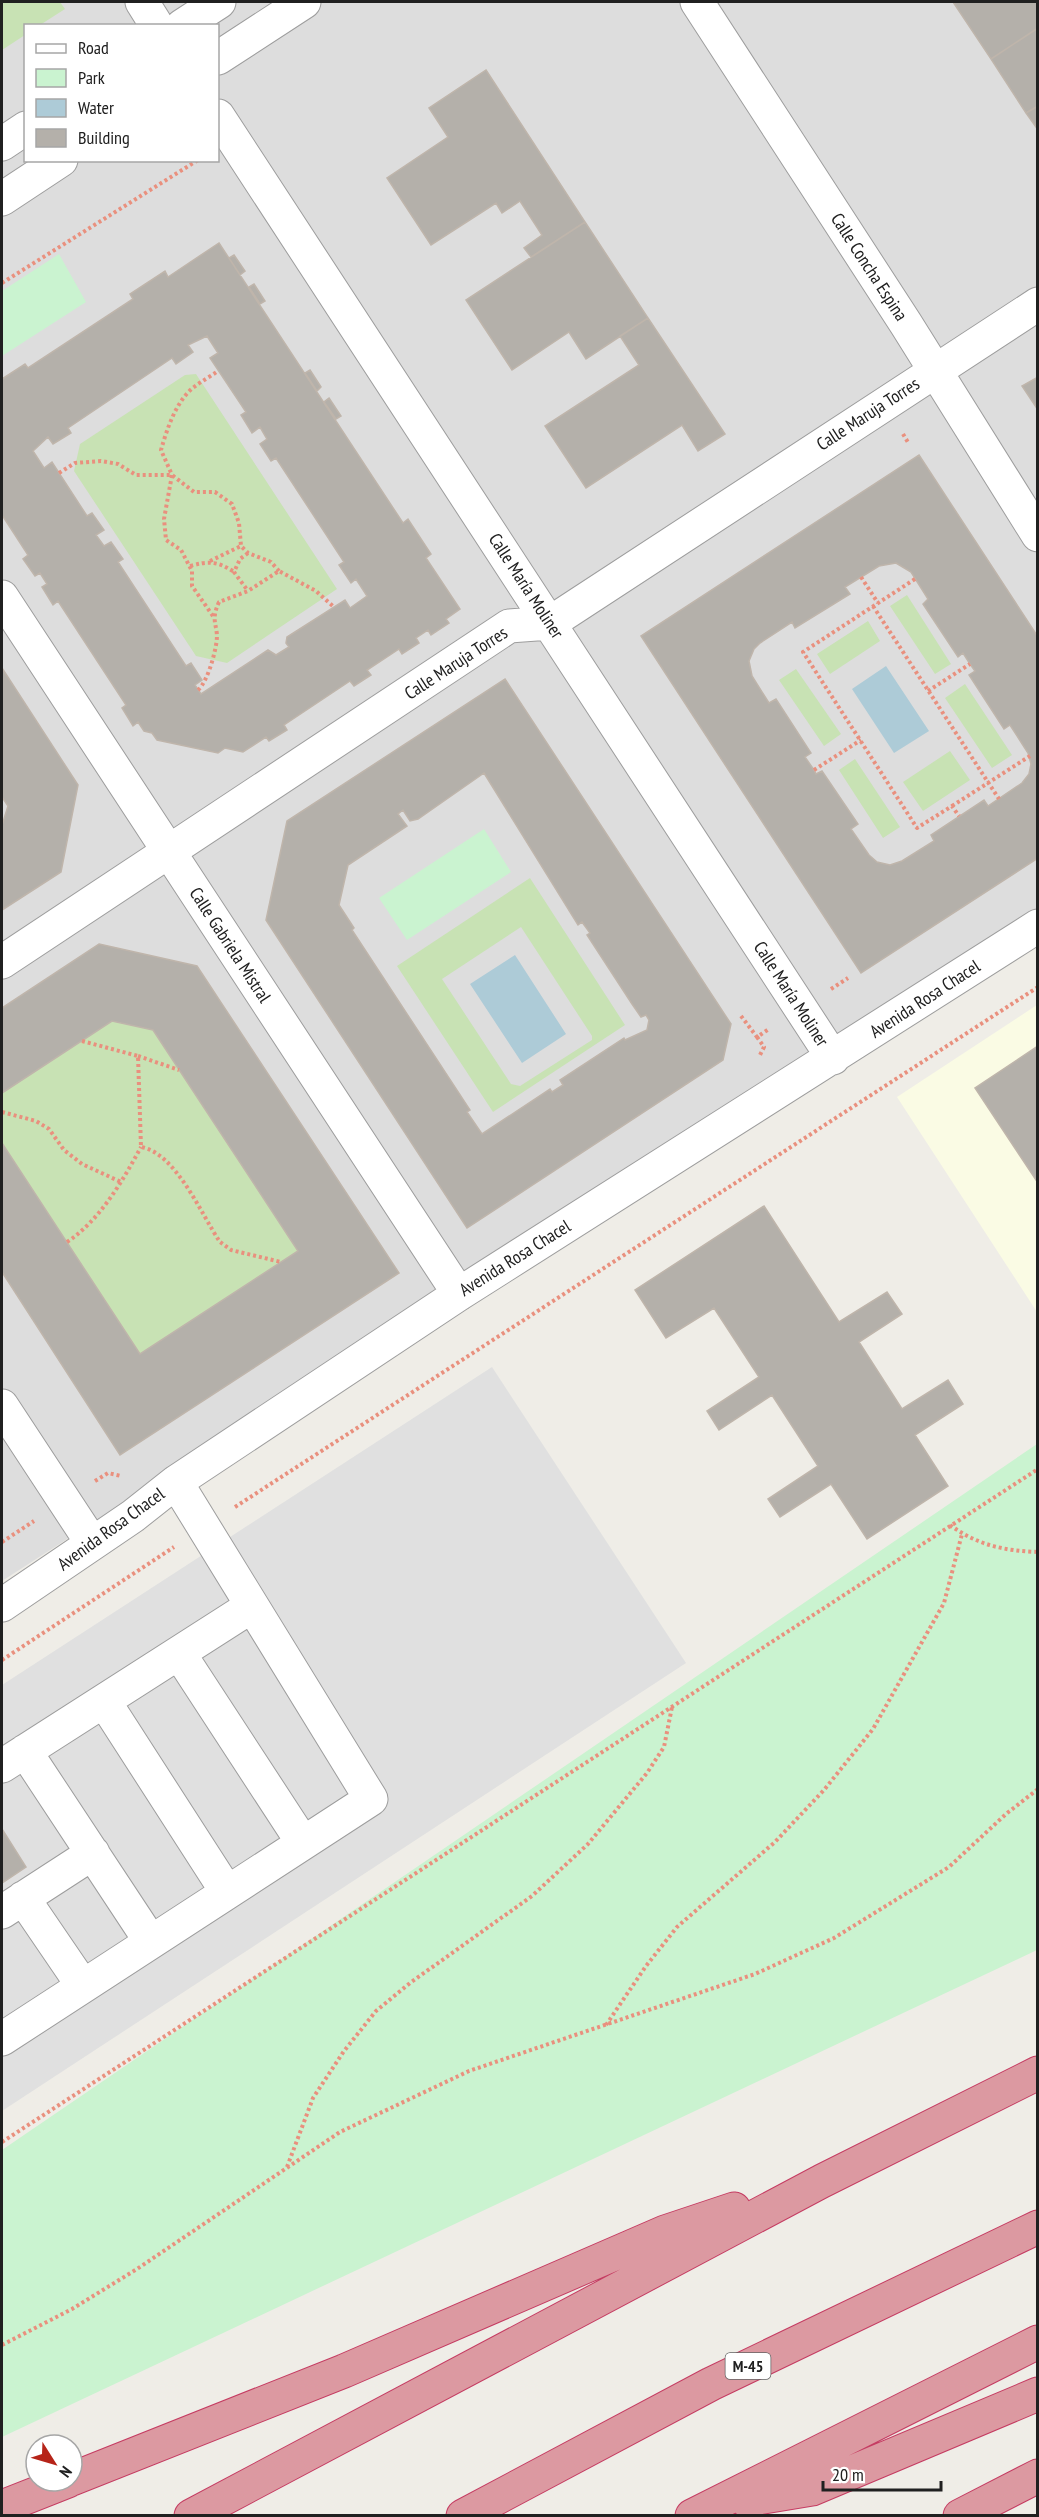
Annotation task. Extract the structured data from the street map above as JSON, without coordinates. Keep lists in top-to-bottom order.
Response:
{
  "streets": {
    "highway": ["M-45"],
    "street": [
      "Calle Concha Espina",
      "Calle Maruja Torres",
      "Calle María Moliner",
      "Calle Gabriela Mistral",
      "Avenida Rosa Chacel"
    ]
  },
  "crossings": [
    ["Calle Concha Espina", "Calle Maruja Torres"],
    ["Calle Maruja Torres", "Calle María Moliner"],
    ["Calle Maruja Torres", "Calle Gabriela Mistral"],
    ["Calle María Moliner", "Avenida Rosa Chacel"],
    ["Calle Gabriela Mistral", "Avenida Rosa Chacel"]
  ],
  "legend": [
    "Road",
    "Park",
    "Water",
    "Building"
  ],
  "scale_bar": "20 m",
  "north": "bottom right"
}
